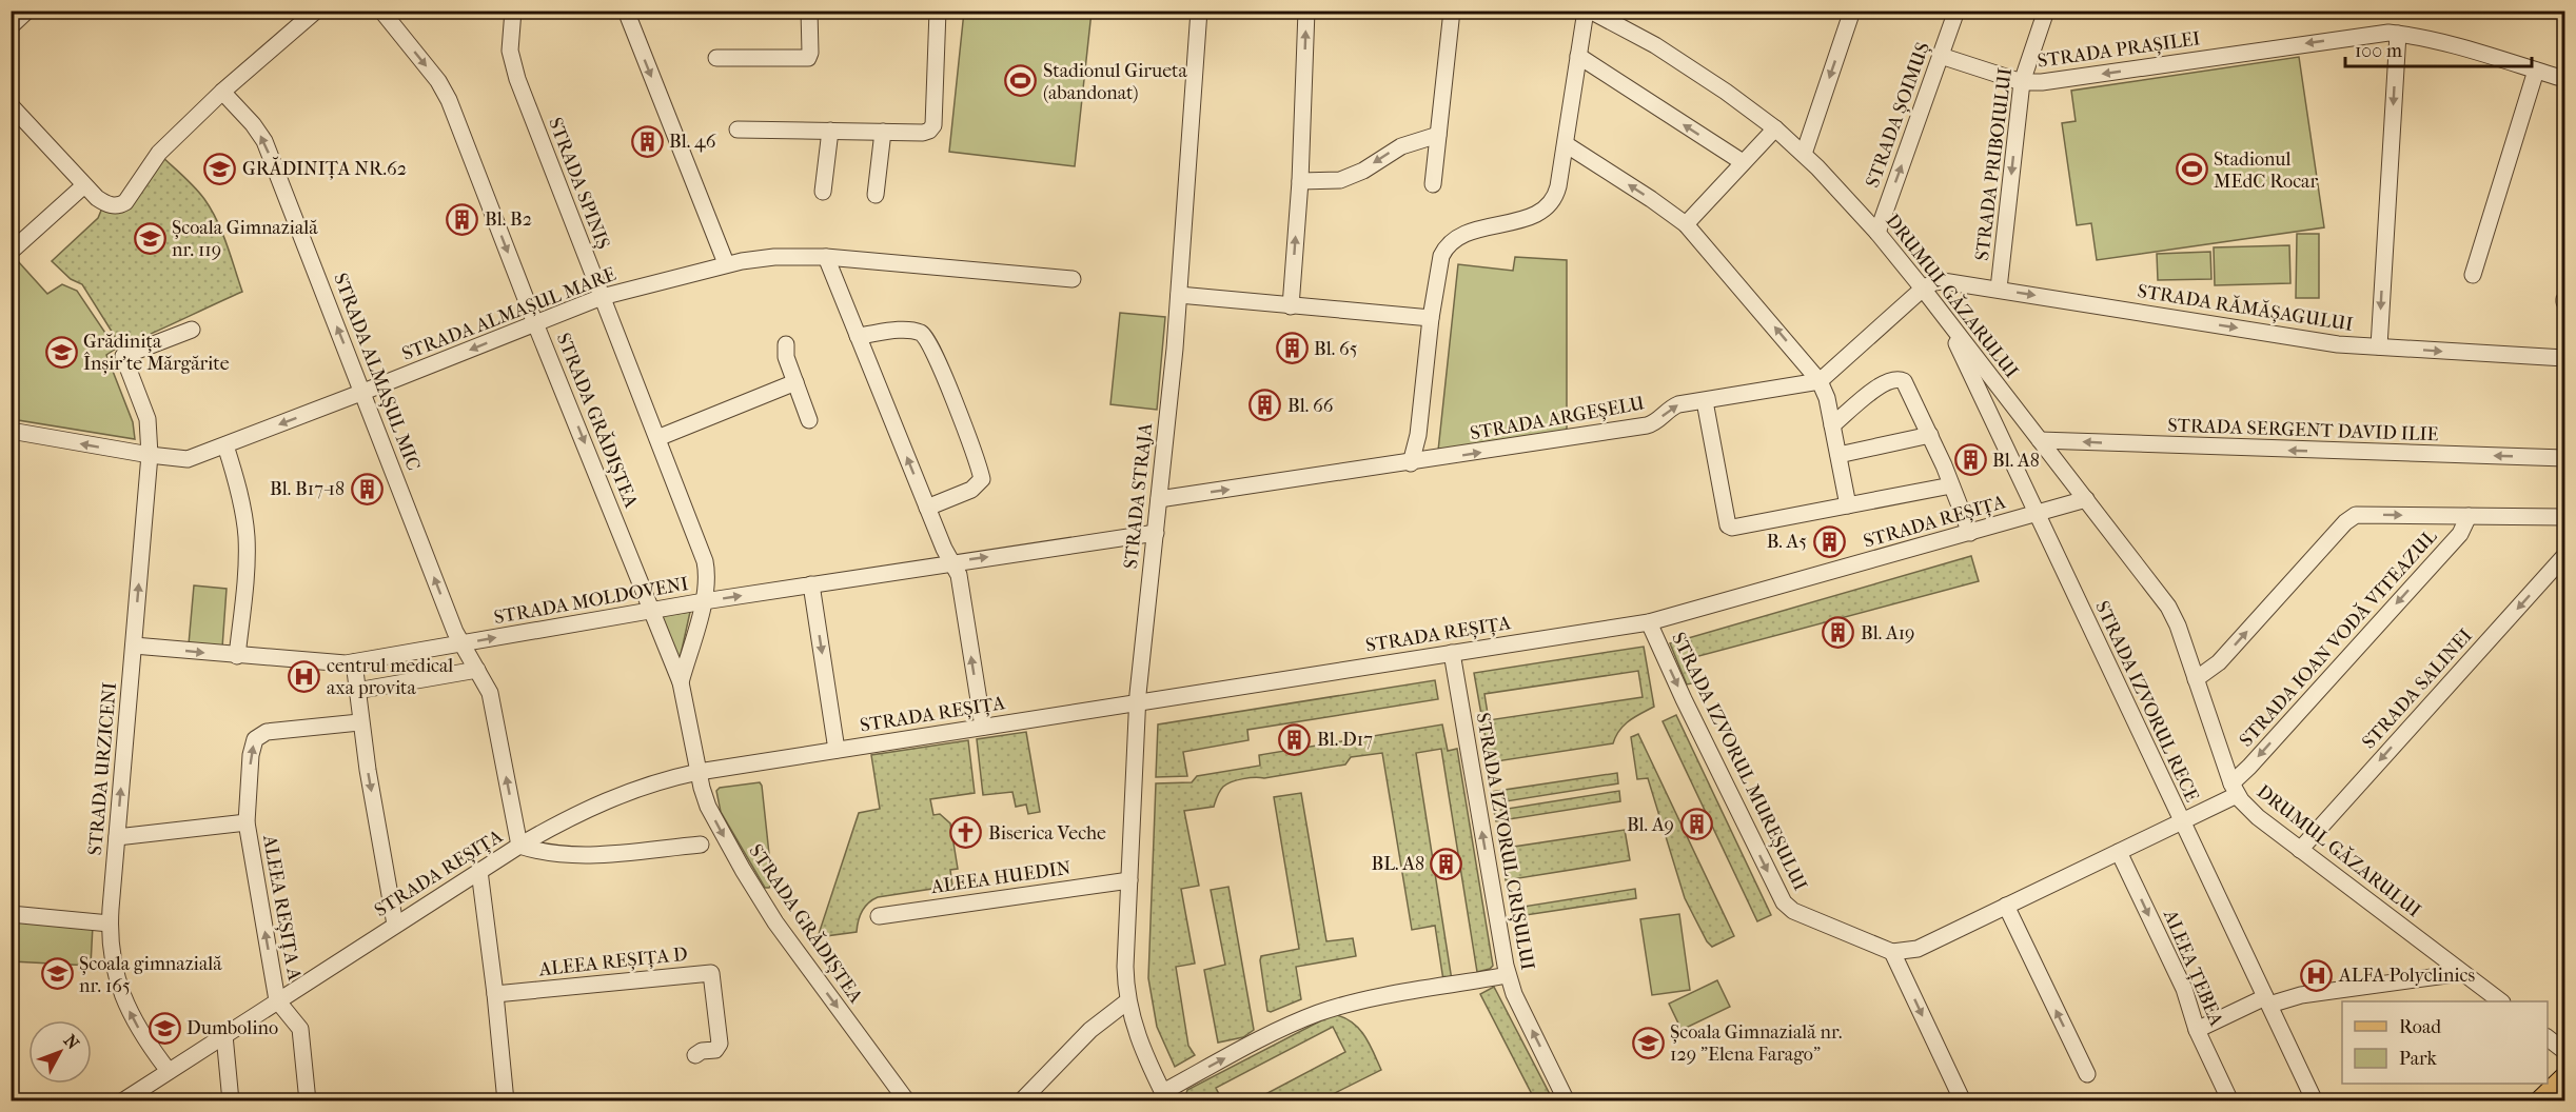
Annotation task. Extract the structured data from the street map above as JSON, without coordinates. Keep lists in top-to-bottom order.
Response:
{
  "streets": {
    "street": [
      "STRADA PRAȘILEI",
      "STRADA ȘOIMUȘ",
      "STRADA PRIBOIULUI",
      "STRADA SPINIȘ",
      "DRUMUL GĂZARULUI",
      "STRADA RĂMĂȘAGULUI",
      "STRADA ALMAȘUL MARE",
      "STRADA ALMAȘUL MIC",
      "STRADA ARGEȘELU",
      "STRADA GRĂDIȘTEA",
      "STRADA SERGENT DAVID ILIE",
      "STRADA STRAJA",
      "STRADA REȘIȚA",
      "STRADA MOLDOVENI",
      "STRADA IOAN VODĂ VITEAZUL",
      "STRADA SALINEI",
      "STRADA IZVORUL RECE",
      "STRADA IZVORUL MUREȘULUI",
      "STRADA URZICENI",
      "STRADA IZVORUL CRIȘULUI",
      "ALEEA HUEDIN",
      "ALEEA REȘIȚA A",
      "ALEEA REȘIȚA D",
      "ALEEA ȚEBEA"
    ]
  },
  "crossings": [
    ["STRADA PRAȘILEI", "STRADA ȘOIMUȘ"],
    ["STRADA PRAȘILEI", "STRADA PRIBOIULUI"],
    ["STRADA ȘOIMUȘ", "DRUMUL GĂZARULUI"],
    ["STRADA PRIBOIULUI", "STRADA RĂMĂȘAGULUI"],
    ["STRADA SPINIȘ", "STRADA ALMAȘUL MARE"],
    ["STRADA SPINIȘ", "STRADA GRĂDIȘTEA"],
    ["STRADA SPINIȘ", "STRADA MOLDOVENI"],
    ["DRUMUL GĂZARULUI", "STRADA RĂMĂȘAGULUI"],
    ["DRUMUL GĂZARULUI", "STRADA SERGENT DAVID ILIE"],
    ["DRUMUL GĂZARULUI", "STRADA IOAN VODĂ VITEAZUL"],
    ["DRUMUL GĂZARULUI", "STRADA SALINEI"],
    ["DRUMUL GĂZARULUI", "STRADA IZVORUL RECE"],
    ["STRADA ALMAȘUL MARE", "STRADA ALMAȘUL MIC"],
    ["STRADA ALMAȘUL MARE", "STRADA GRĂDIȘTEA"],
    ["STRADA ALMAȘUL MARE", "STRADA URZICENI"],
    ["STRADA ALMAȘUL MIC", "STRADA REȘIȚA"],
    ["STRADA ALMAȘUL MIC", "STRADA MOLDOVENI"],
    ["STRADA ARGEȘELU", "STRADA STRAJA"],
    ["STRADA GRĂDIȘTEA", "STRADA REȘIȚA"],
    ["STRADA GRĂDIȘTEA", "STRADA MOLDOVENI"],
    ["STRADA STRAJA", "STRADA REȘIȚA"],
    ["STRADA STRAJA", "STRADA MOLDOVENI"],
    ["STRADA STRAJA", "ALEEA HUEDIN"],
    ["STRADA REȘIȚA", "STRADA MOLDOVENI"],
    ["STRADA REȘIȚA", "STRADA IZVORUL RECE"],
    ["STRADA REȘIȚA", "STRADA IZVORUL MUREȘULUI"],
    ["STRADA REȘIȚA", "STRADA URZICENI"],
    ["STRADA REȘIȚA", "STRADA IZVORUL CRIȘULUI"],
    ["STRADA REȘIȚA", "ALEEA REȘIȚA A"],
    ["STRADA MOLDOVENI", "STRADA URZICENI"],
    ["STRADA IOAN VODĂ VITEAZUL", "STRADA IZVORUL RECE"],
    ["STRADA IOAN VODĂ VITEAZUL", "STRADA IZVORUL MUREȘULUI"],
    ["STRADA IOAN VODĂ VITEAZUL", "ALEEA ȚEBEA"],
    ["STRADA URZICENI", "ALEEA REȘIȚA A"]
  ],
  "one_way": [
    "STRADA PRAȘILEI",
    "STRADA PRIBOIULUI",
    "STRADA RĂMĂȘAGULUI",
    "STRADA ALMAȘUL MARE",
    "STRADA ALMAȘUL MIC",
    "STRADA ARGEȘELU",
    "STRADA GRĂDIȘTEA",
    "STRADA SERGENT DAVID ILIE",
    "STRADA MOLDOVENI",
    "STRADA IOAN VODĂ VITEAZUL",
    "STRADA SALINEI",
    "STRADA IZVORUL MUREȘULUI",
    "STRADA IZVORUL CRIȘULUI"
  ],
  "places": {
    "sports": ["Stadionul Girueta (abandonat)", "Stadionul MEdC Rocar"],
    "building": [
      "Bl. 46",
      "Bl. B2",
      "Bl. 65",
      "Bl. 66",
      "Bl. A8",
      "Bl. B17-18",
      "B. A5",
      "Bl. A19",
      "Bl. D17",
      "Bl. A9",
      "BL. A8"
    ],
    "school or university": [
      "GRĂDINIȚA NR.62",
      "Școala Gimnazială nr. 119",
      "Grădinița Înșir'te Mărgărite",
      "Școala gimnazială nr. 165",
      "Dumbolino",
      "Școala Gimnazială nr. 129 \"Elena Farago\""
    ],
    "hospital": ["centrul medical axa provita", "ALFA Polyclinics"],
    "church": ["Biserica Veche"]
  },
  "legend": ["Road", "Park"],
  "scale_bar": "100 m",
  "north": "top right"
}
